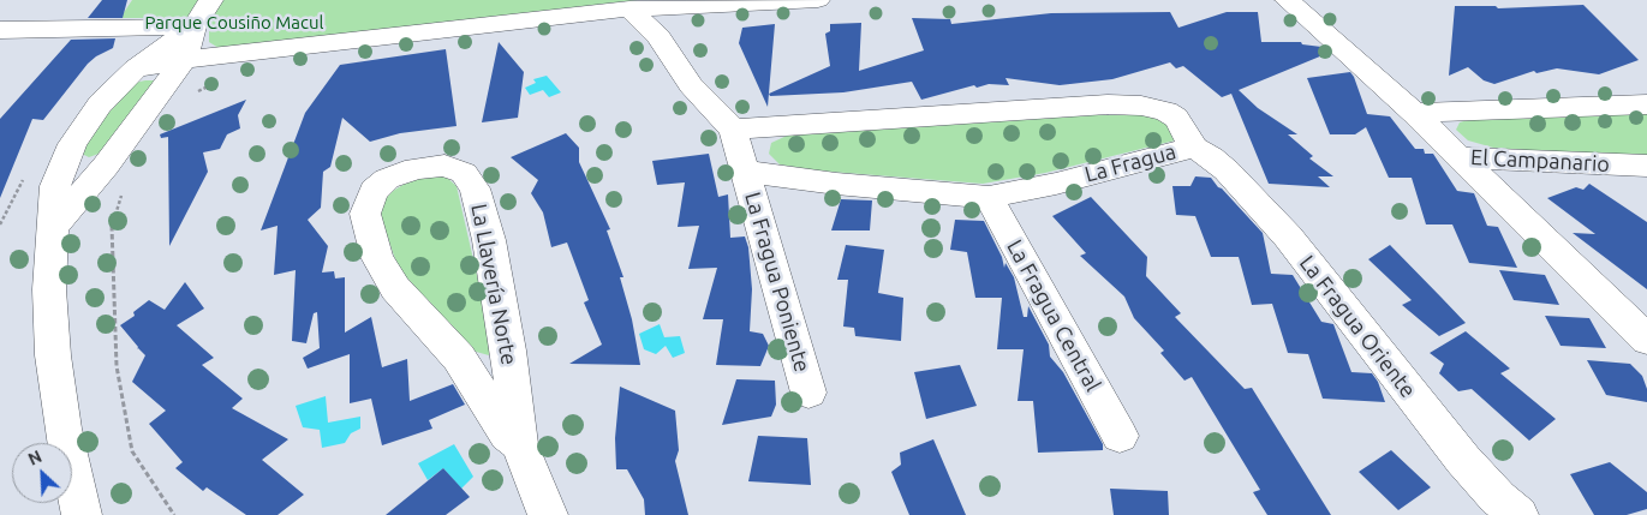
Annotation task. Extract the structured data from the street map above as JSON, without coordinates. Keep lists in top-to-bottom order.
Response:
{
  "streets": {
    "street": [
      "El Campanario",
      "La Fragua",
      "La Fragua Poniente",
      "La Llavería Norte",
      "La Fragua Central",
      "La Fragua Oriente"
    ]
  },
  "crossings": [
    ["La Fragua", "La Fragua Poniente"],
    ["La Fragua", "La Fragua Central"],
    ["La Fragua", "La Fragua Oriente"]
  ],
  "parks": ["Parque Cousiño Macul"],
  "north": "top left"
}
